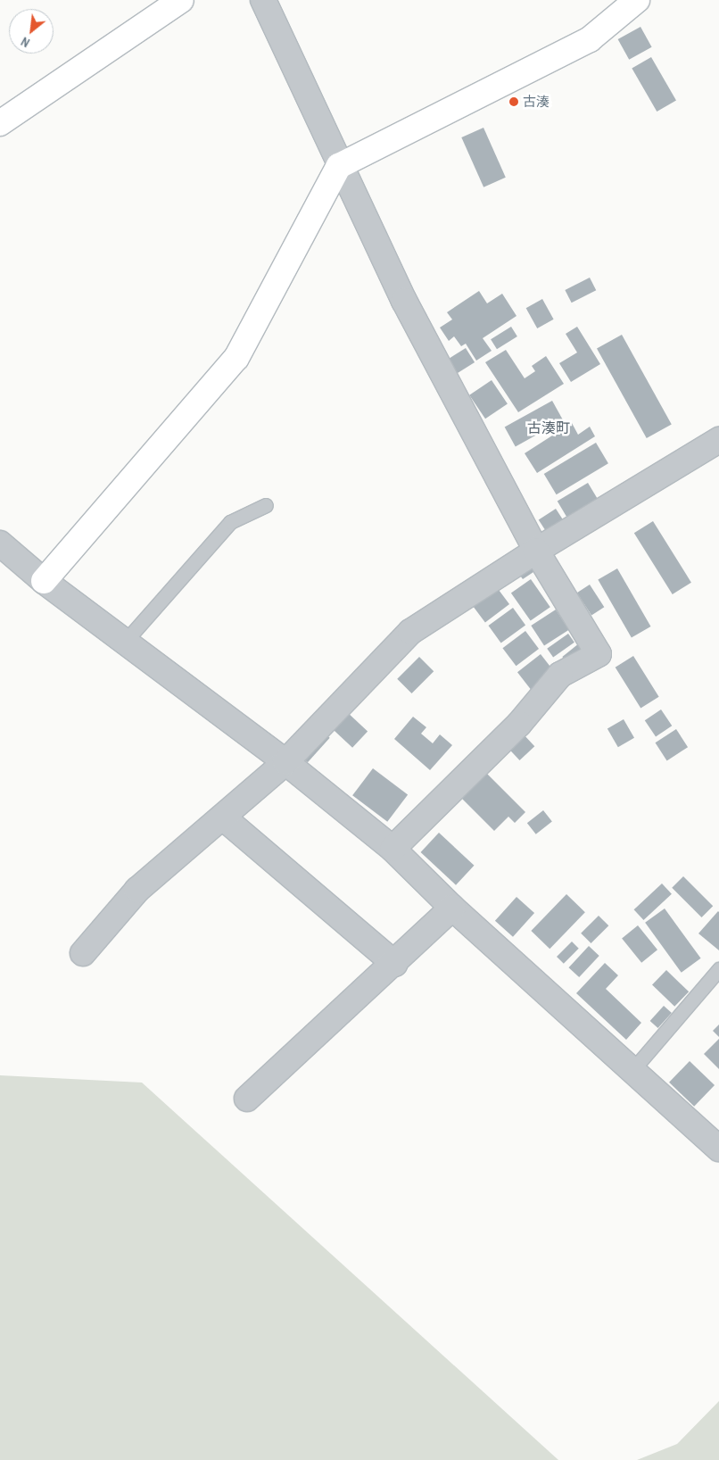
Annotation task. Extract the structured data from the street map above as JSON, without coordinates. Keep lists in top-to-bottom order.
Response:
{
  "districts": ["古湊町"],
  "places": ["古湊"],
  "north": "bottom left"
}
